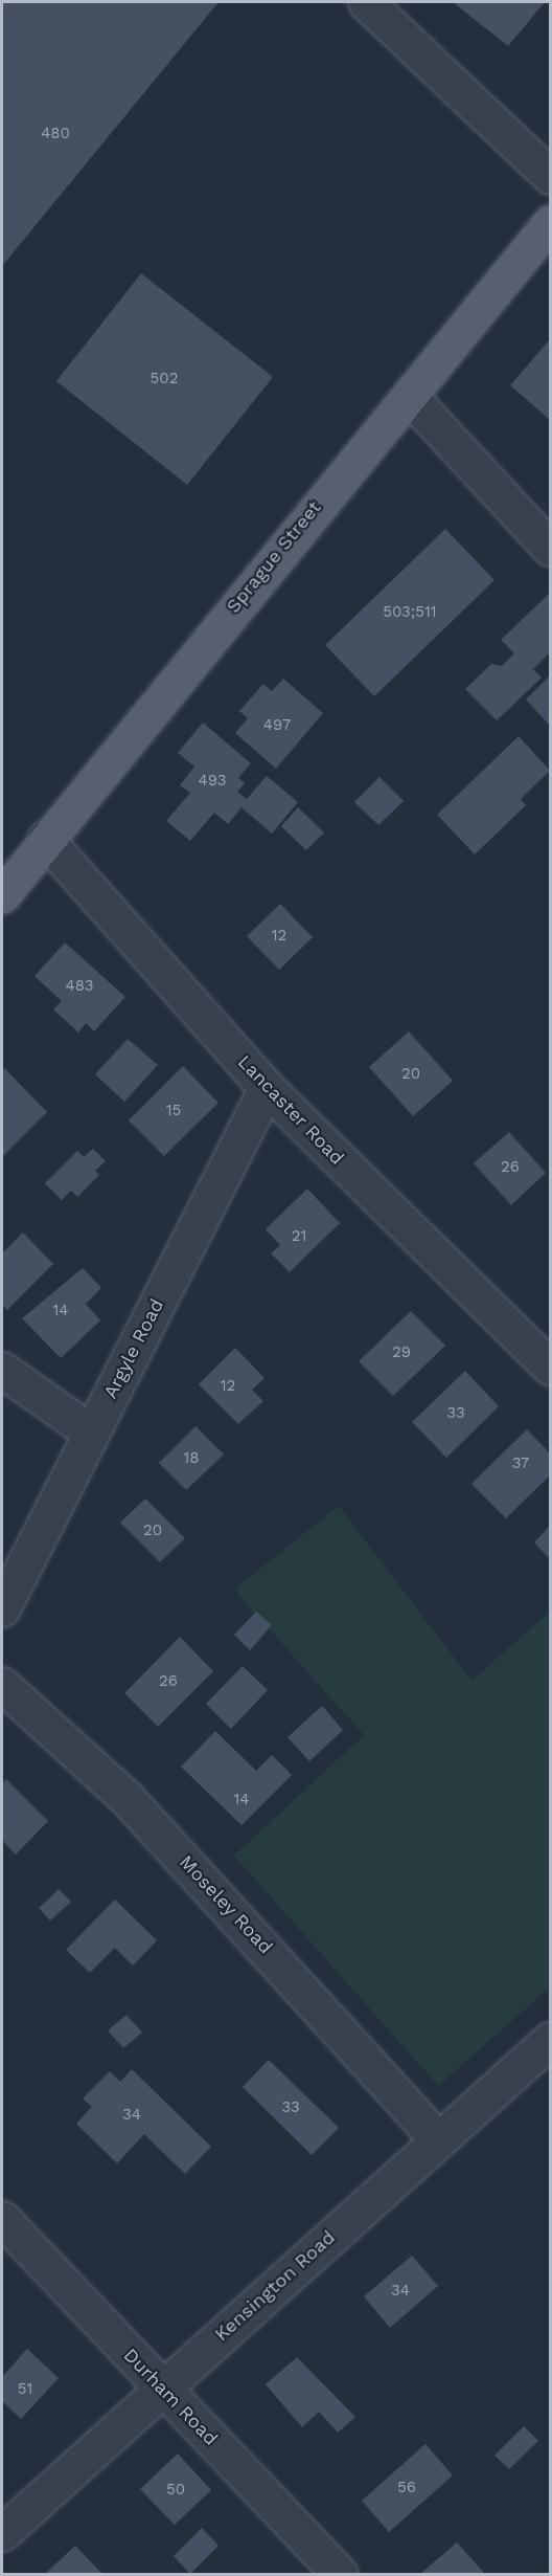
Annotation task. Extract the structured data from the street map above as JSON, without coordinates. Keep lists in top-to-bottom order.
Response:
{
  "streets": {
    "main road": ["Sprague Street"],
    "street": [
      "Lancaster Road",
      "Argyle Road",
      "Moseley Road",
      "Kensington Road",
      "Durham Road"
    ]
  },
  "crossings": [
    ["Sprague Street", "Lancaster Road"],
    ["Lancaster Road", "Argyle Road"],
    ["Moseley Road", "Kensington Road"],
    ["Kensington Road", "Durham Road"]
  ],
  "house_numbers": [
    "480",
    "502",
    "503;511",
    "497",
    "493",
    "12",
    "483",
    "20",
    "15",
    "26",
    "21",
    "14",
    "29",
    "12",
    "33",
    "18",
    "37",
    "20",
    "26",
    "14",
    "33",
    "34",
    "34",
    "51",
    "56",
    "50"
  ]
}
